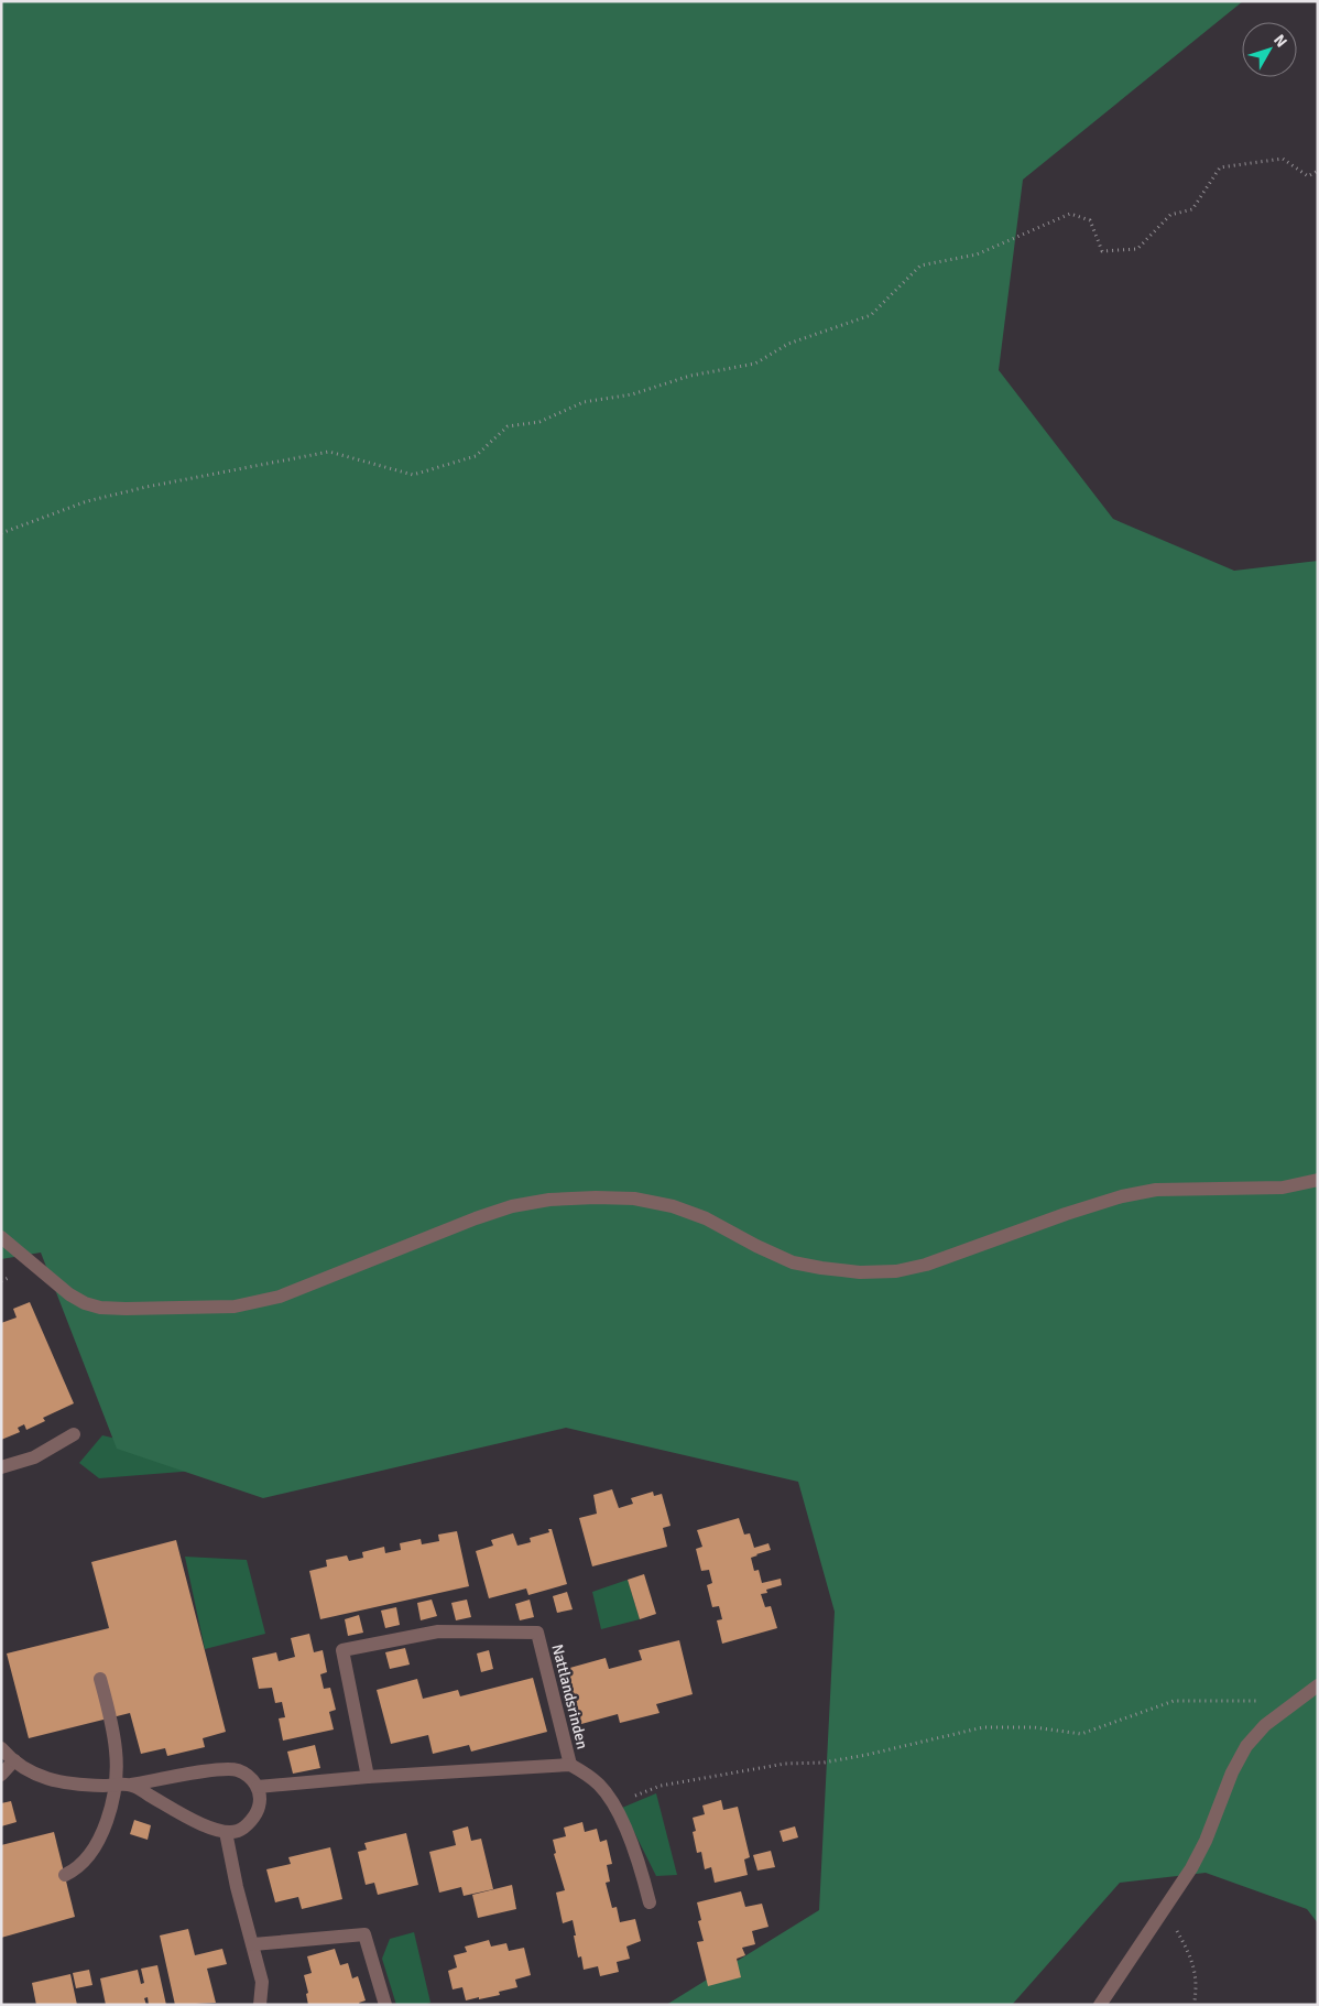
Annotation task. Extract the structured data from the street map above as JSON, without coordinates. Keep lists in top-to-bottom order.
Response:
{
  "streets": {
    "street": ["Nattlandsrinden"]
  },
  "north": "top right"
}
